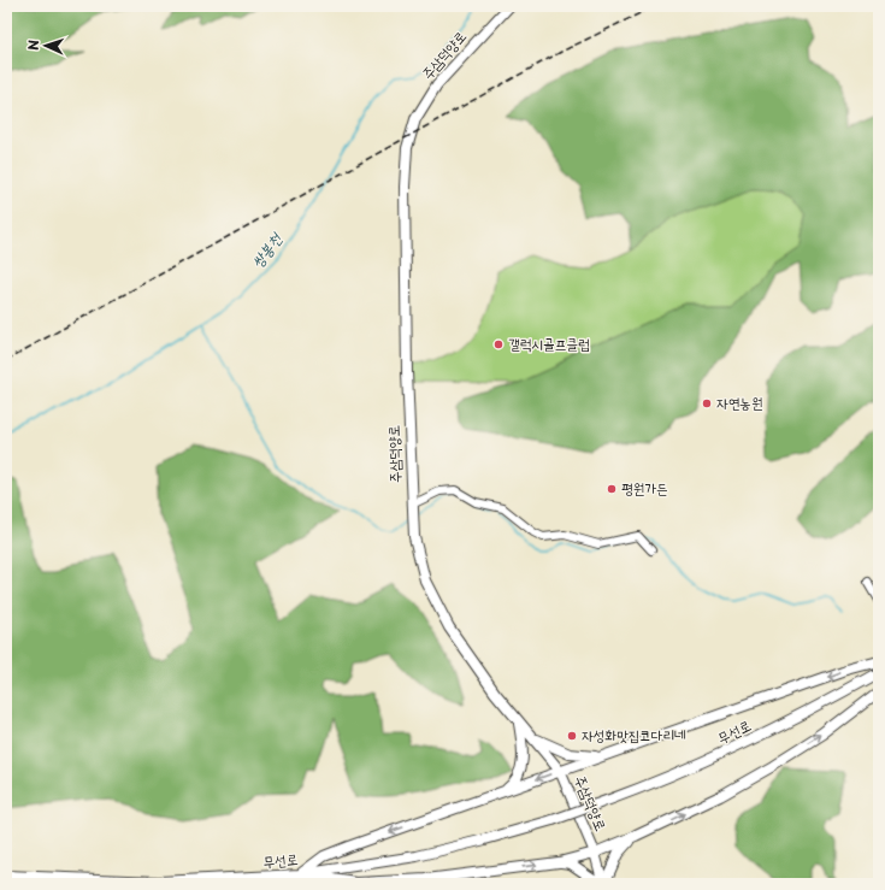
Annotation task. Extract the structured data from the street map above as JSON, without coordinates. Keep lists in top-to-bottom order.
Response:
{
  "streets": {
    "street": ["주삼덕양로", "무선로"]
  },
  "water": ["쌍봉천"],
  "places": [
    "갤럭시골프클럽",
    "자연농원",
    "평원가든",
    "자성화맛집코다리네"
  ],
  "north": "left"
}
